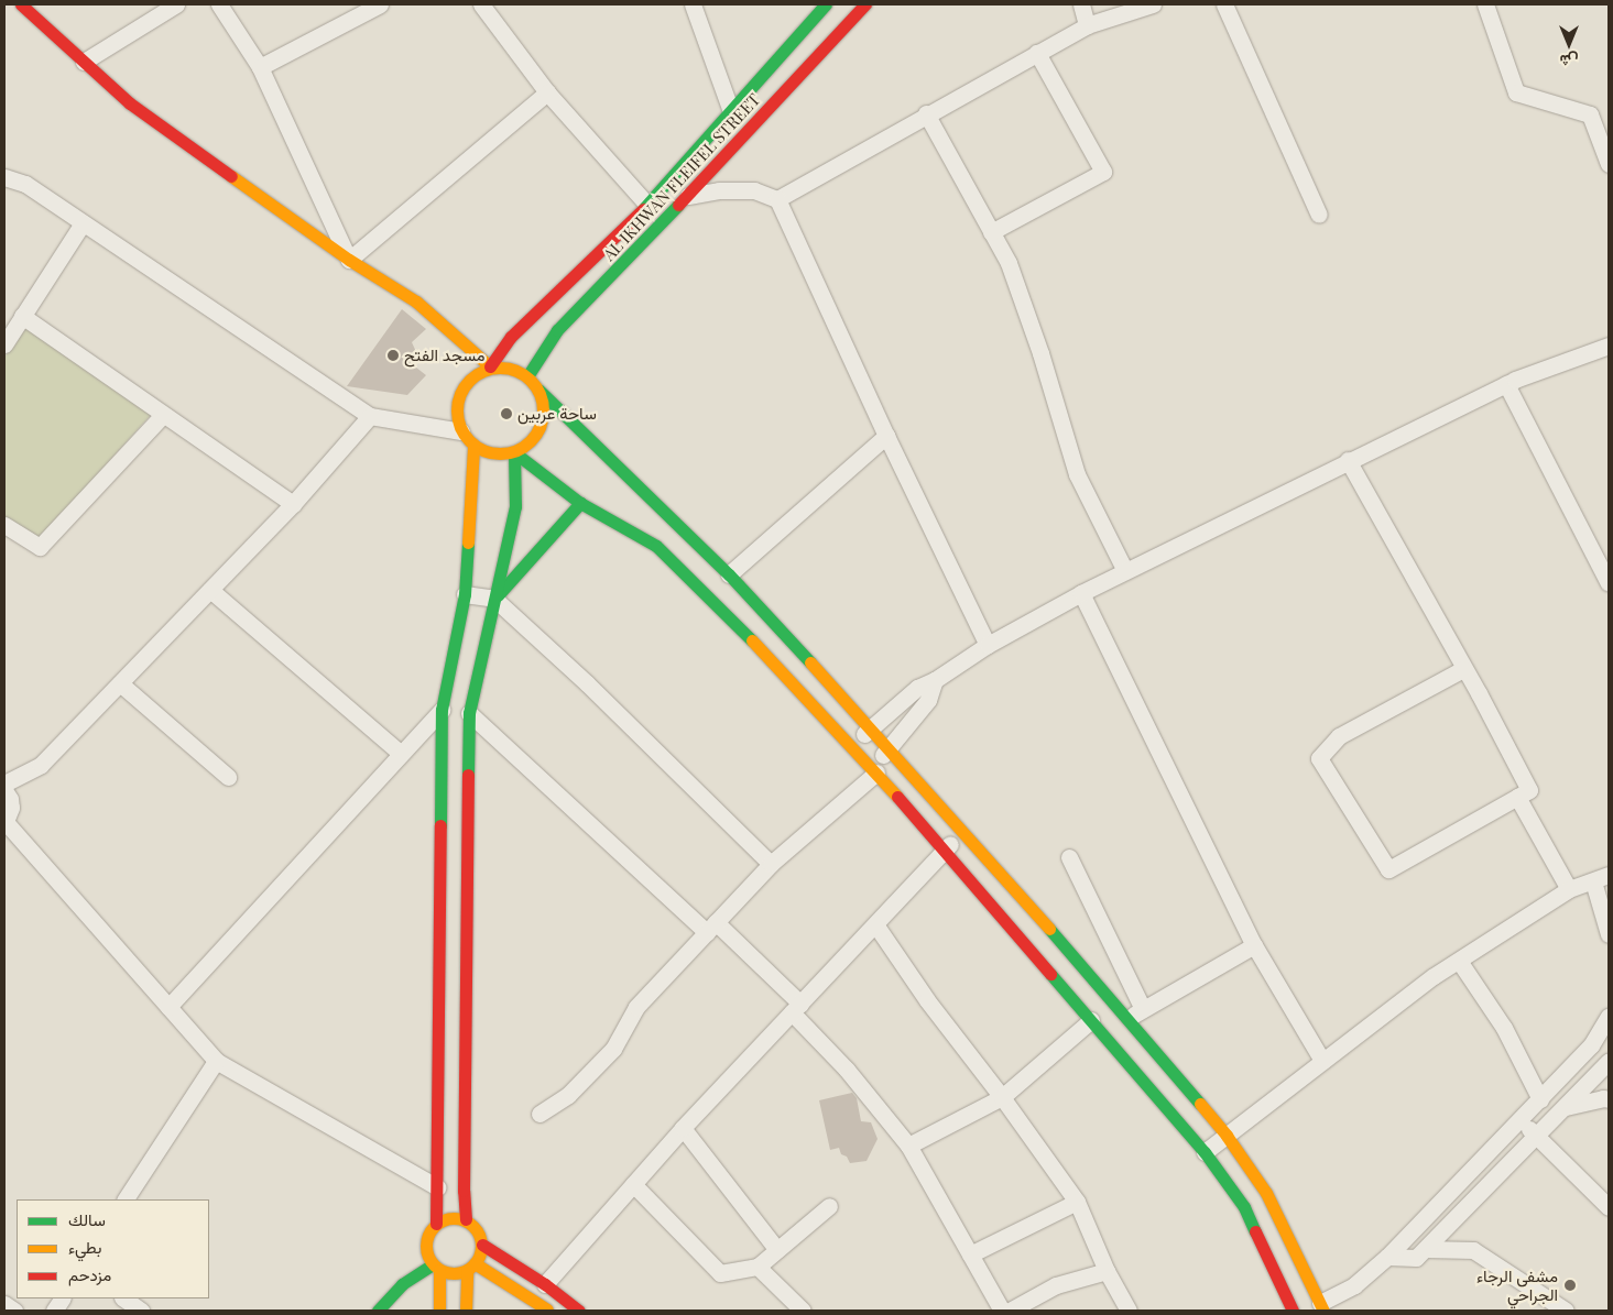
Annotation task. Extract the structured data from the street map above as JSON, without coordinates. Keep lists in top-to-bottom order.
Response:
{
  "streets": {
    "main road": ["AL IKHWAN FLEIFEL STREET"]
  },
  "places": ["مسجد الفتح", "ساحة عربين", "مشفى الرجاء الجراحي"],
  "legend": ["سالك", "بطيء", "مزدحم"],
  "north": "bottom"
}
